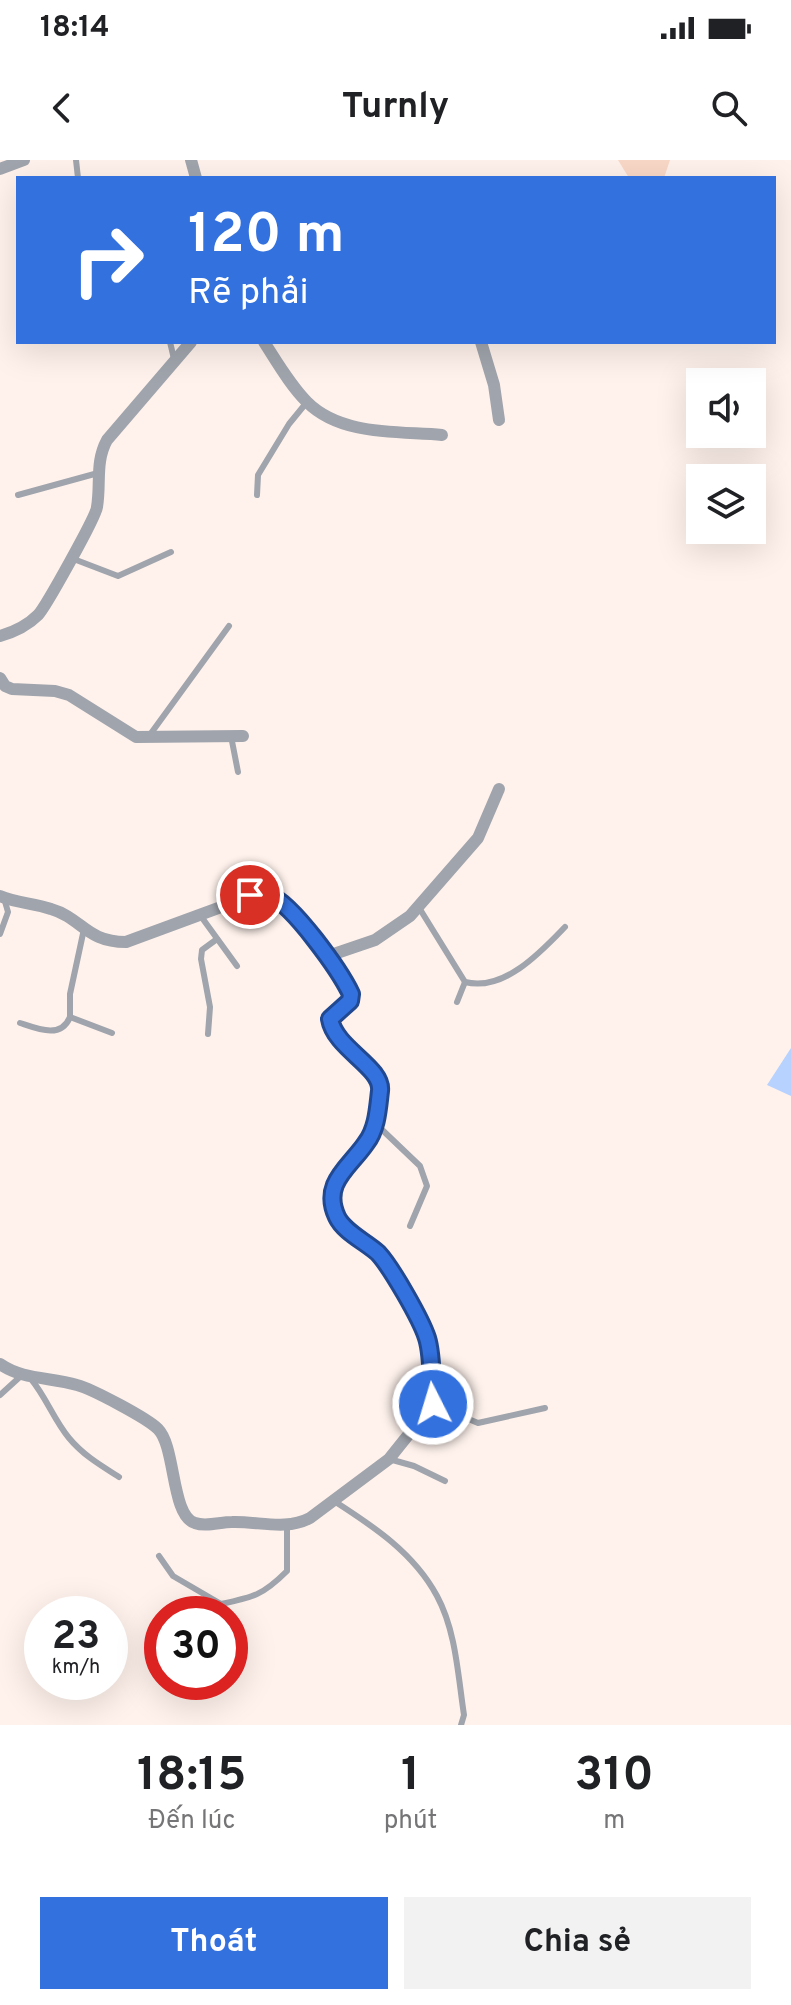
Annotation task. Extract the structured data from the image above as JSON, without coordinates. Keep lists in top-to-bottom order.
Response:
{
  "page": {
    "status": "18:14",
    "header": "Turnly",
    "turn": ["120 m", "Rẽ phải"],
    "speed": "23 km/h",
    "limit": "30",
    "eta": [
      "18:15",
      "Đến lúc",
      "1",
      "phút",
      "310",
      "m"
    ],
    "buttons": ["Thoát", "Chia sẻ"]
  }
}
